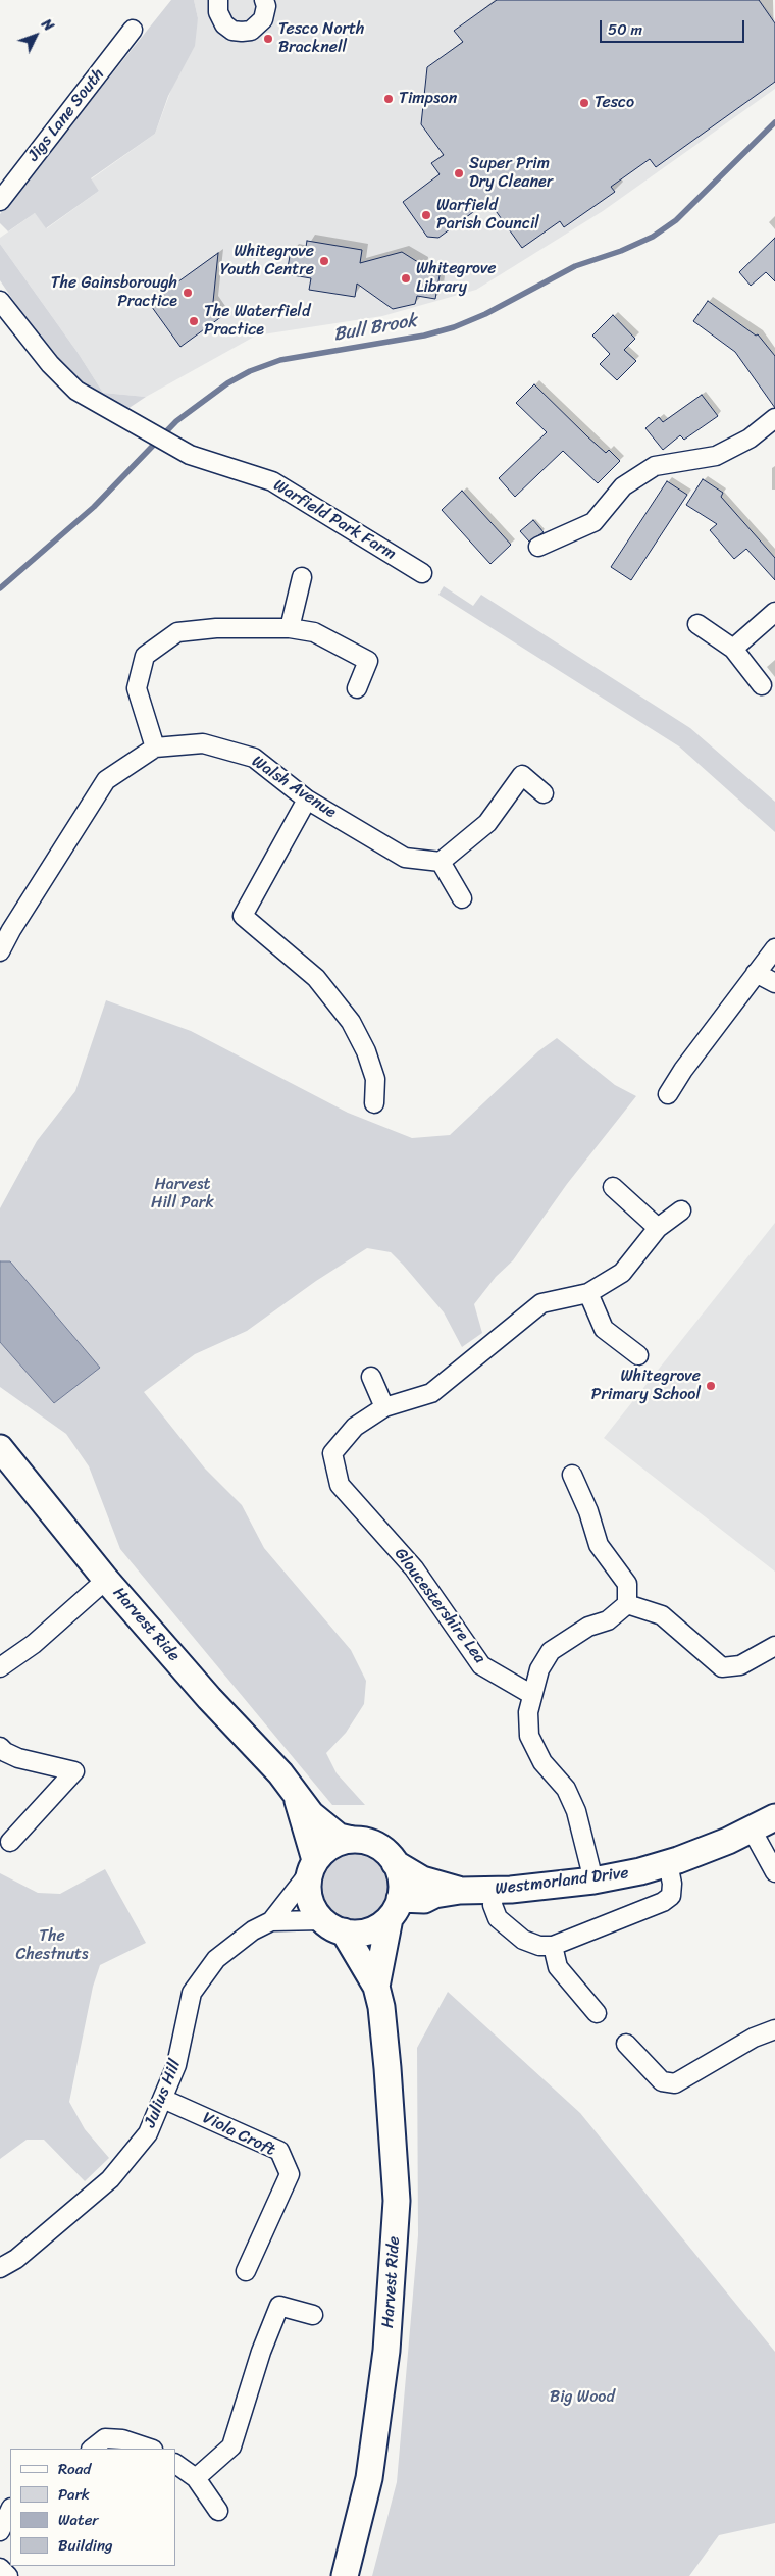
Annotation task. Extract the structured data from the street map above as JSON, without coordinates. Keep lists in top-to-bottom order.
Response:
{
  "streets": {
    "street": [
      "Jigs Lane South",
      "Warfield Park Farm",
      "Walsh Avenue",
      "Gloucestershire Lea",
      "Harvest Ride",
      "Westmorland Drive",
      "Julius Hill",
      "Viola Croft"
    ]
  },
  "crossings": [
    ["Harvest Ride", "Westmorland Drive"],
    ["Harvest Ride", "Julius Hill"],
    ["Westmorland Drive", "Julius Hill"],
    ["Julius Hill", "Viola Croft"]
  ],
  "water": ["Bull Brook"],
  "parks": ["Harvest Hill Park", "The Chestnuts", "Big Wood"],
  "places": [
    "Tesco North Bracknell",
    "Timpson",
    "Tesco",
    "Super Prim Dry Cleaner",
    "Warfield Parish Council",
    "Whitegrove Youth Centre",
    "Whitegrove Library",
    "The Gainsborough Practice",
    "The Waterfield Practice",
    "Whitegrove Primary School"
  ],
  "legend": [
    "Road",
    "Park",
    "Water",
    "Building"
  ],
  "scale_bar": "50 m",
  "north": "top right"
}
